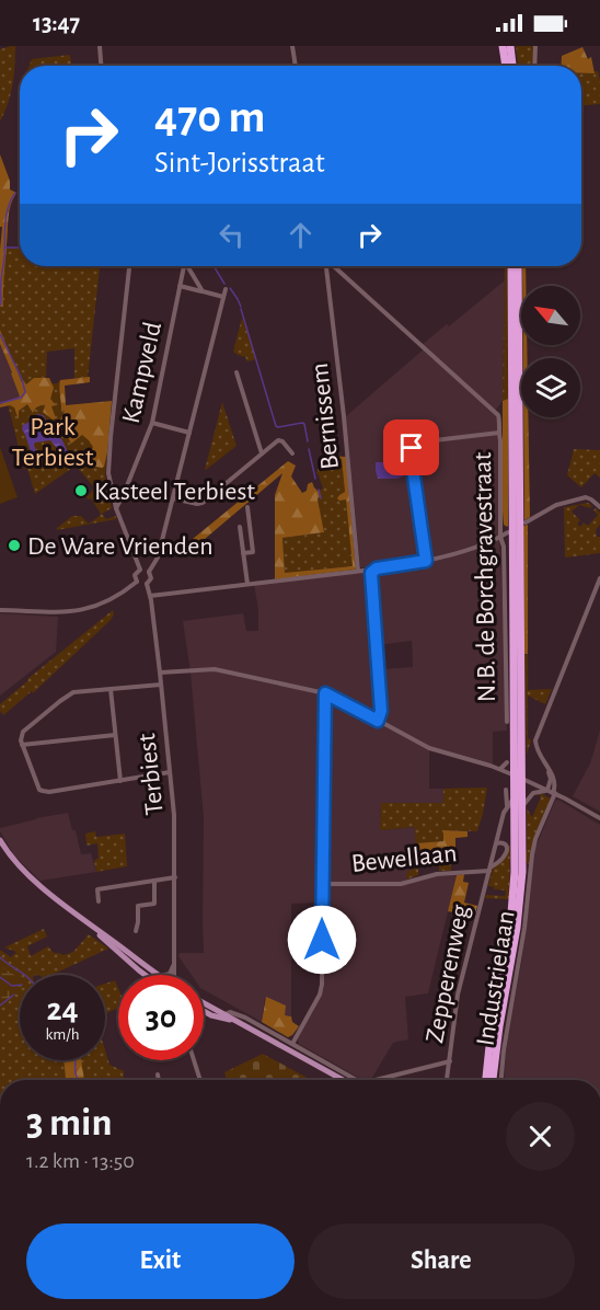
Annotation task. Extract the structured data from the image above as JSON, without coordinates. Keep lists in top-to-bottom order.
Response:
{
  "streets": {
    "street": [
      "Kampveld",
      "Bernissem",
      "N.B. de Borchgravestraat",
      "Terbiest",
      "Bewellaan",
      "Zepperenweg",
      "Industrielaan"
    ]
  },
  "crossings": [
    ["Bewellaan", "Zepperenweg"]
  ],
  "parks": ["Park Terbiest"],
  "places": ["Kasteel Terbiest", "De Ware Vrienden"],
  "north": "top left",
  "page": {
    "status": "13:47",
    "turn": ["470 m", "Sint-Jorisstraat"],
    "speed": "24 km/h",
    "limit": "30",
    "heading": ["3 min", "1.2 km · 13:50"],
    "buttons": ["Exit", "Share"]
  }
}
